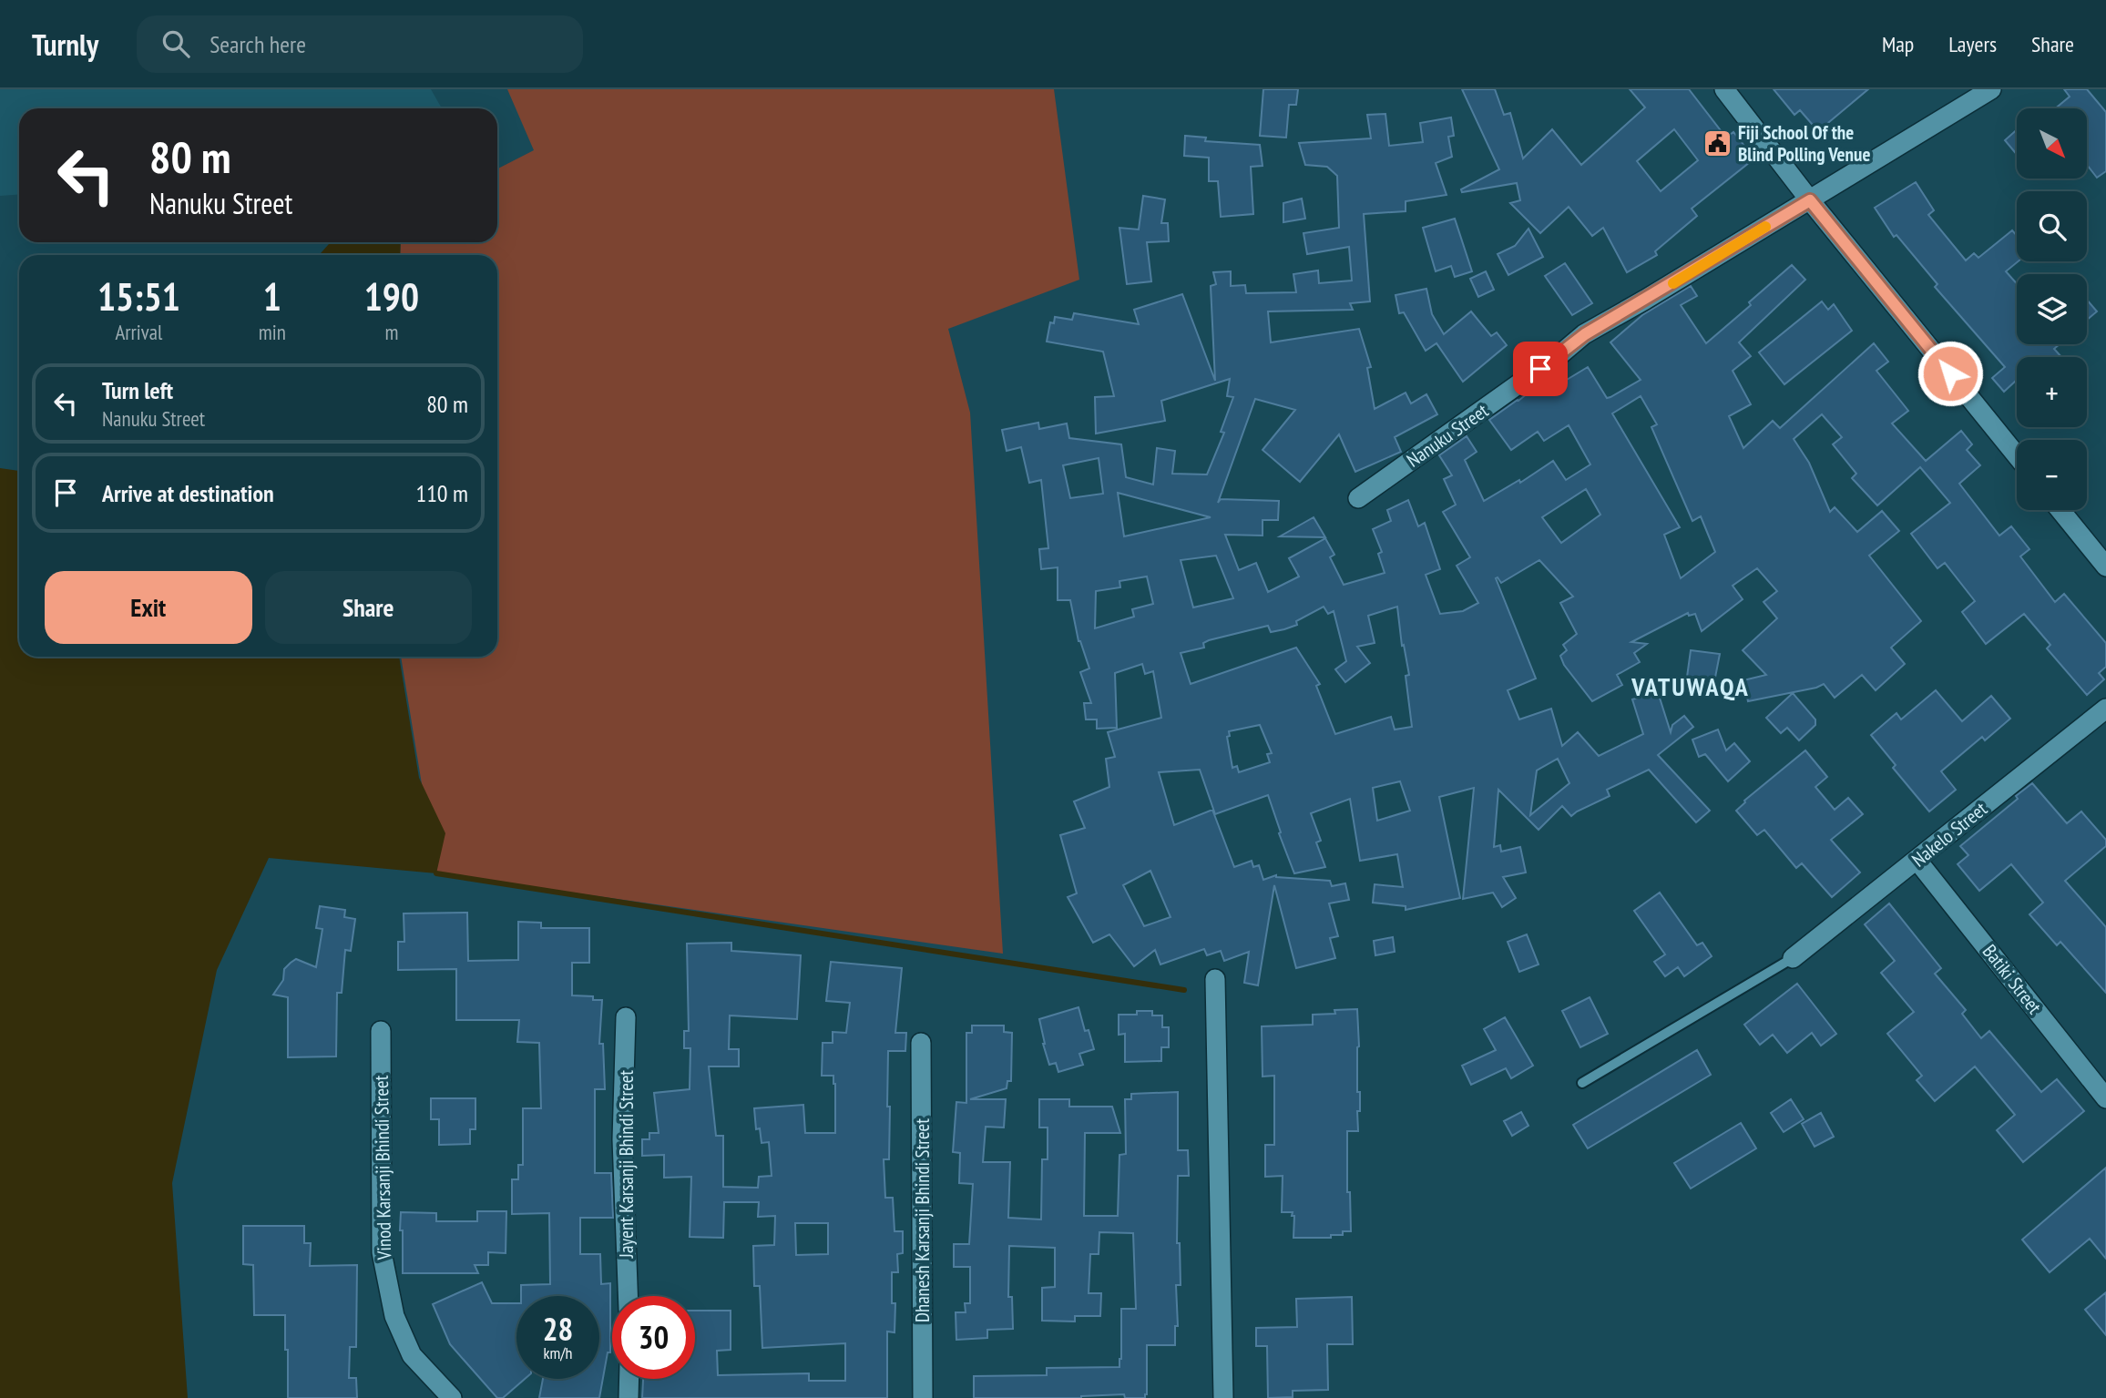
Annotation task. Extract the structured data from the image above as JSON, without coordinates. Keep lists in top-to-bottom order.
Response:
{
  "streets": {
    "street": [
      "Nanuku Street",
      "Nakelo Street",
      "Batiki Street",
      "Jayent Karsanji Bhindi Street",
      "Vinod Karsanji Bhindi Street",
      "Dhanesh Karsanji Bhindi Street"
    ]
  },
  "crossings": [
    ["Nakelo Street", "Batiki Street"]
  ],
  "districts": ["VATUWAQA"],
  "places": {
    "public building": ["Fiji School Of the Blind Polling Venue"]
  },
  "north": "bottom right",
  "page": {
    "header": "Turnly",
    "search": "Search here",
    "nav": ["Map", "Layers", "Share"],
    "map_buttons": ["+", "−"],
    "turn": ["80 m", "Nanuku Street"],
    "eta": [
      "15:51",
      "Arrival",
      "1",
      "min",
      "190",
      "m"
    ],
    "list": [
      {
        "name": "Turn left",
        "note": "Nanuku Street",
        "value": "80 m"
      },
      {
        "name": "Arrive at destination",
        "value": "110 m"
      }
    ],
    "buttons": ["Exit", "Share"],
    "speed": "28 km/h",
    "limit": "30"
  }
}
